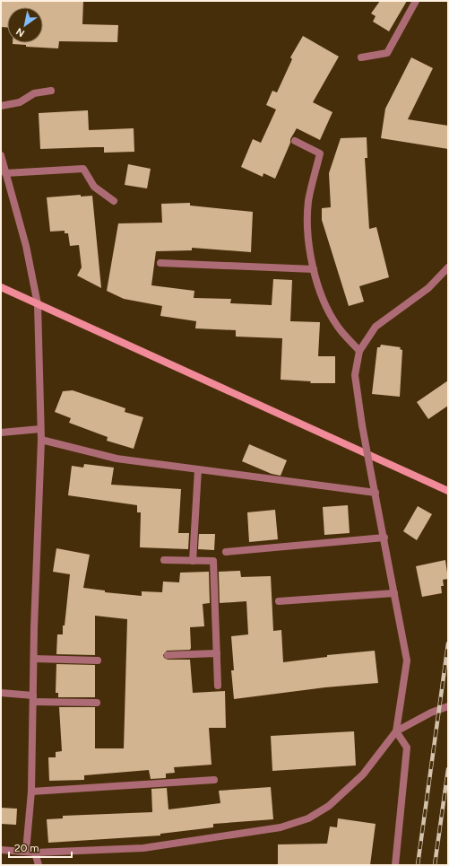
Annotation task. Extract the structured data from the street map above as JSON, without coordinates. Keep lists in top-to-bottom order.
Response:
{
  "scale_bar": "20 m",
  "north": "bottom left"
}
